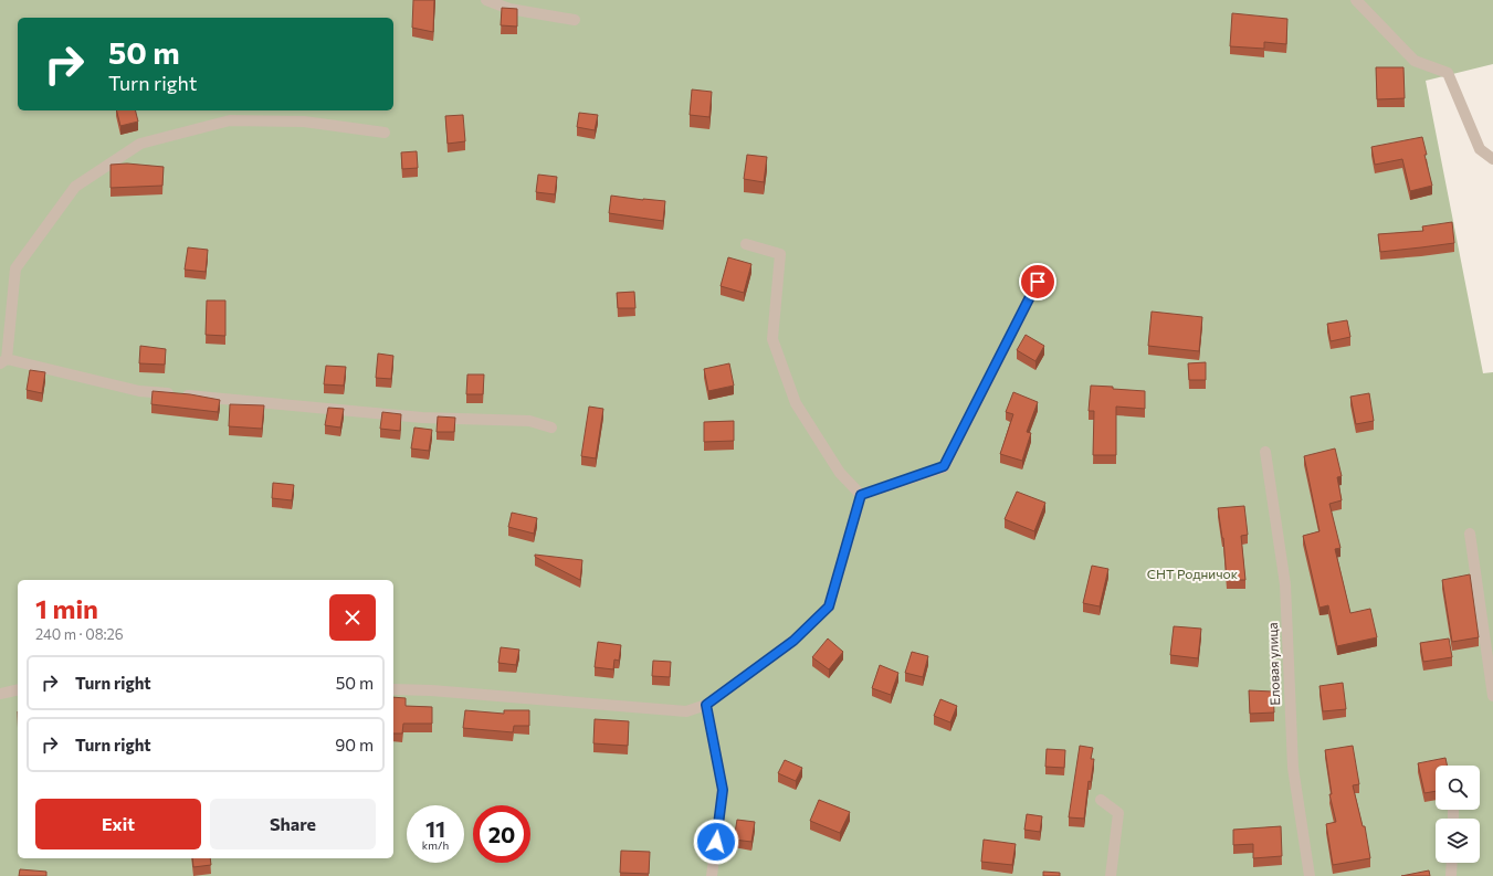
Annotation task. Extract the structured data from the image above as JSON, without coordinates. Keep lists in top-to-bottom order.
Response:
{
  "streets": {
    "street": ["Еловая улица"]
  },
  "parks": ["СНТ Родничок"],
  "page": {
    "turn": ["50 m", "Turn right"],
    "heading": ["1 min", "240 m · 08:26"],
    "list": [
      {
        "name": "Turn right",
        "value": "50 m"
      },
      {
        "name": "Turn right",
        "value": "90 m"
      }
    ],
    "buttons": ["Exit", "Share"],
    "speed": "11 km/h",
    "limit": "20"
  }
}
